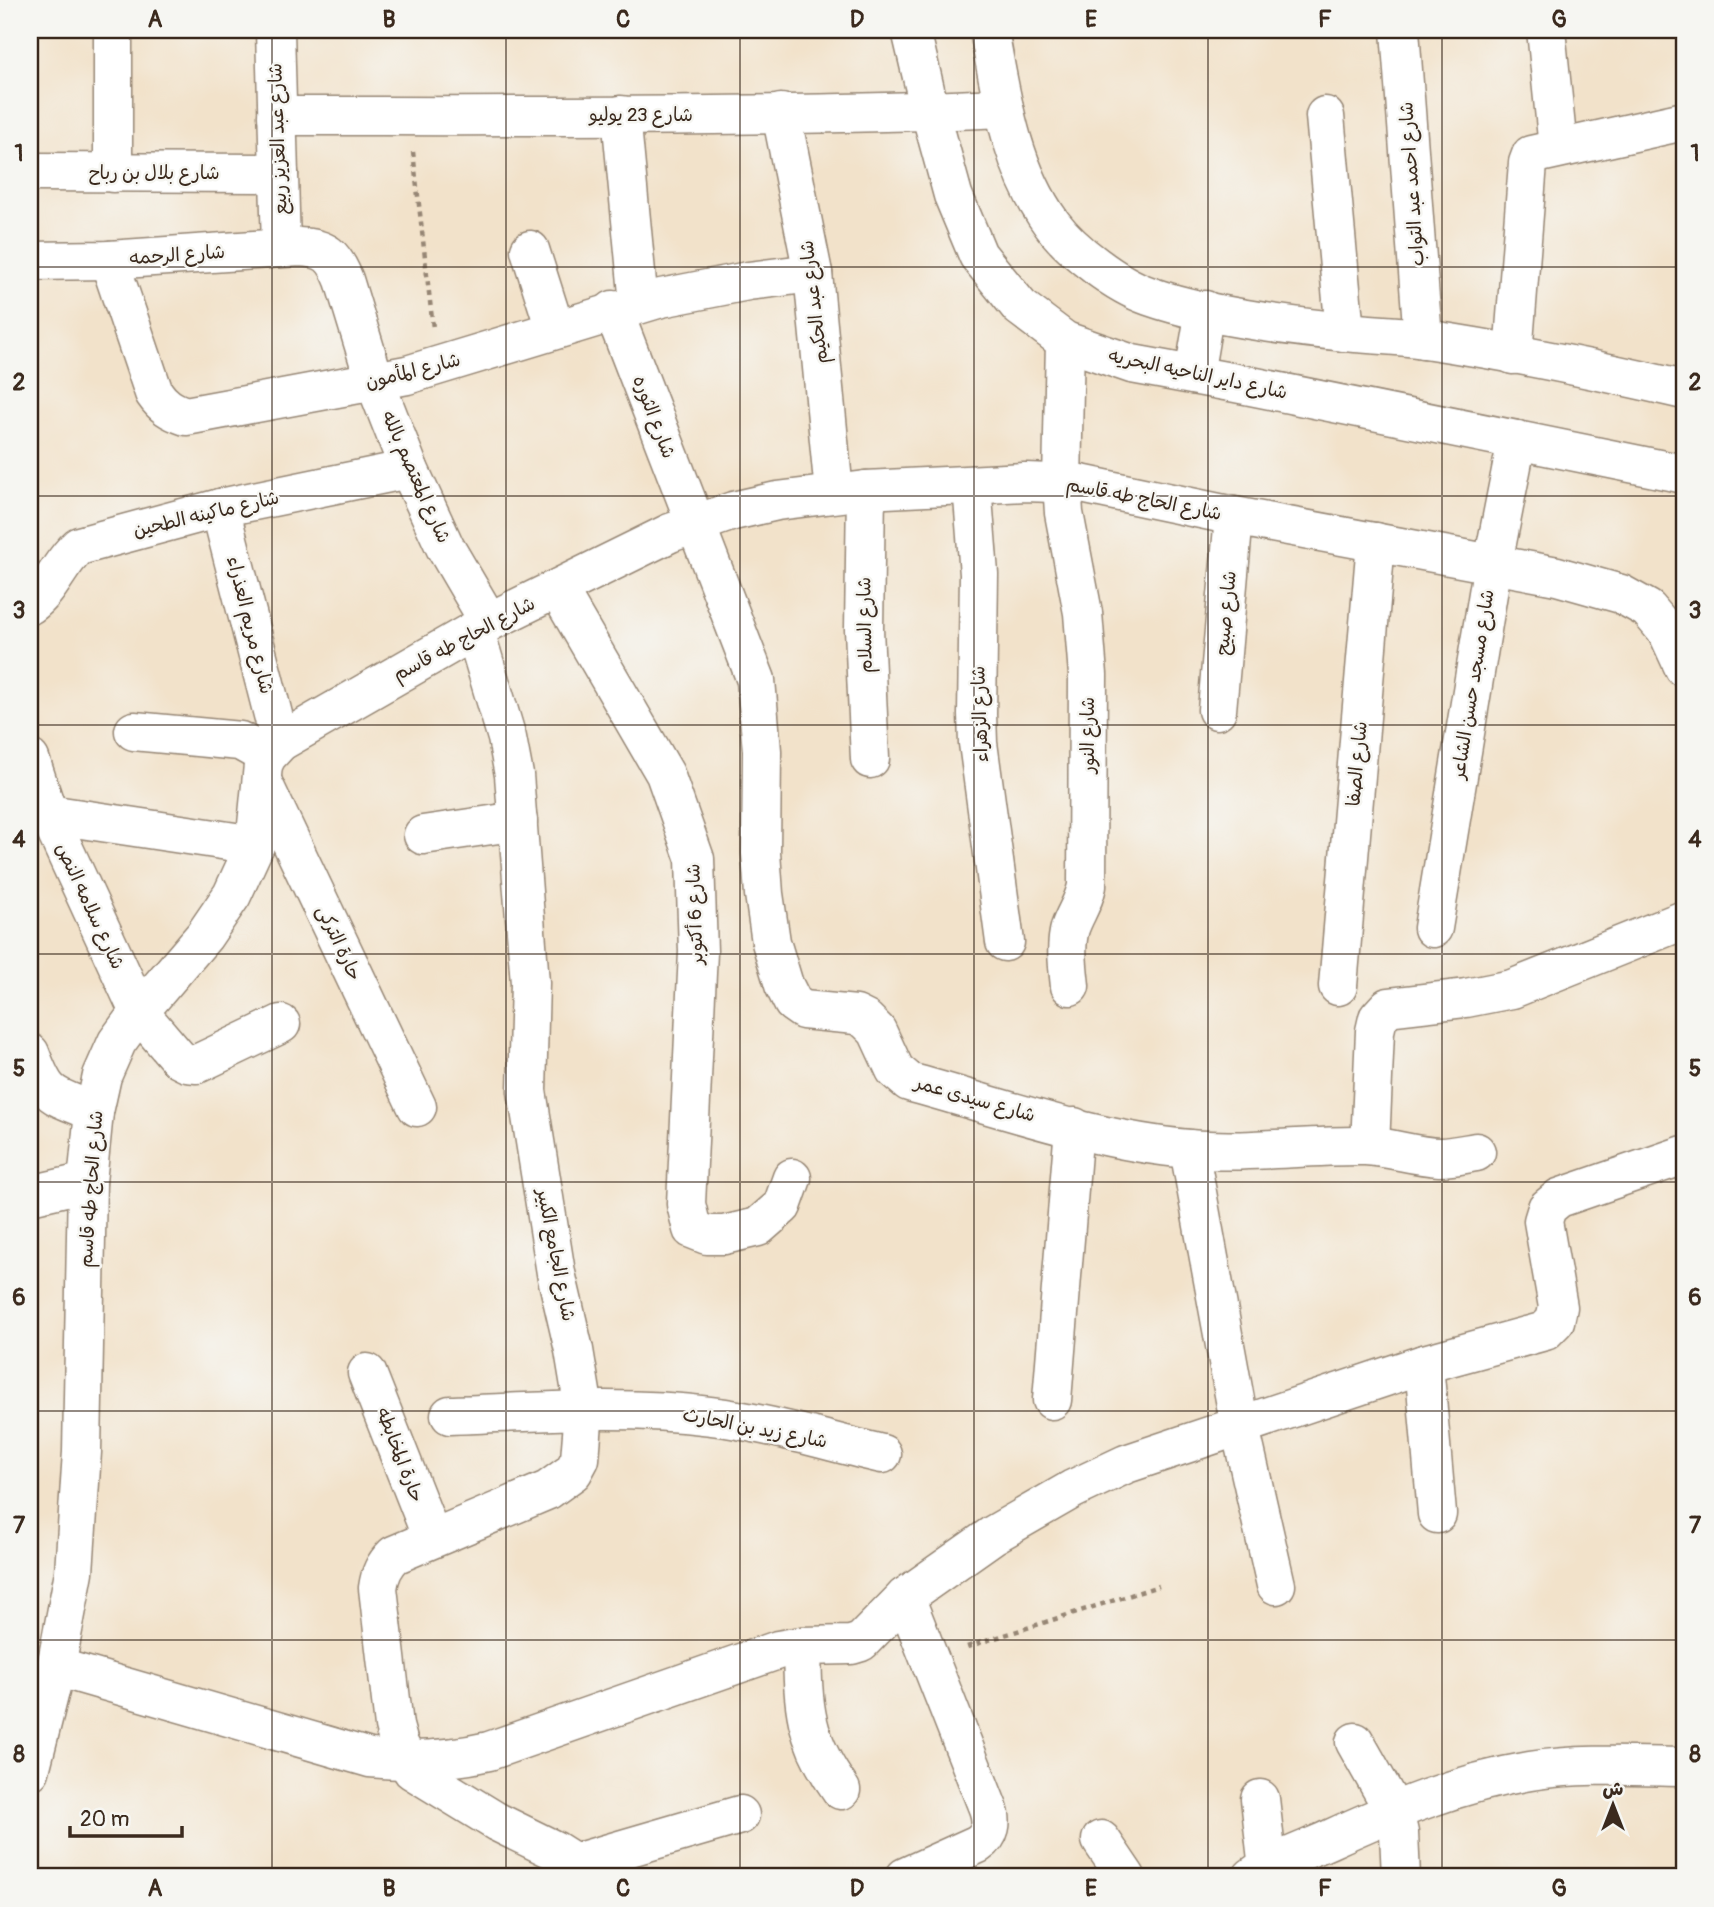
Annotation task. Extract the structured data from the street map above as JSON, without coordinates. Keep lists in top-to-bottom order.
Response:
{
  "streets": {
    "street": [
      "شارع 23 يوليو",
      "شارع عبد العزيز ربيع",
      "شارع بلال بن رباح",
      "شارع احمد عبد التواب",
      "شارع الرحمه",
      "شارع عبد الحكيم",
      "شارع المأمون",
      "شارع داير الناحيه البحريه",
      "شارع الثوره",
      "شارع المعتصم بالله",
      "شارع الحاج طه قاسم",
      "شارع ماكينه الطحين",
      "شارع صبيح",
      "شارع مريم العذراء",
      "شارع السلام",
      "شارع مسجد حسن الشاعر",
      "شارع الزهراء",
      "شارع النور",
      "شارع الصفا",
      "شارع سلامه النص",
      "شارع 6 أكتوبر",
      "حارة التركى",
      "شارع سيدى عمر",
      "شارع الجامع الكبير",
      "شارع زيد بن الحارث",
      "حارة المخابطه"
    ]
  },
  "crossings": [
    ["شارع 23 يوليو", "شارع عبد العزيز ربيع"],
    ["شارع 23 يوليو", "شارع عبد الحكيم"],
    ["شارع 23 يوليو", "شارع داير الناحيه البحريه"],
    ["شارع 23 يوليو", "شارع الثوره"],
    ["شارع عبد العزيز ربيع", "شارع بلال بن رباح"],
    ["شارع عبد العزيز ربيع", "شارع الرحمه"],
    ["شارع الرحمه", "شارع المأمون"],
    ["شارع الرحمه", "شارع المعتصم بالله"],
    ["شارع عبد الحكيم", "شارع المأمون"],
    ["شارع عبد الحكيم", "شارع الحاج طه قاسم"],
    ["شارع عبد الحكيم", "شارع السلام"],
    ["شارع المأمون", "شارع الثوره"],
    ["شارع المأمون", "شارع المعتصم بالله"],
    ["شارع داير الناحيه البحريه", "شارع مسجد حسن الشاعر"],
    ["شارع داير الناحيه البحريه", "شارع النور"],
    ["شارع الثوره", "شارع الحاج طه قاسم"],
    ["شارع الثوره", "شارع سيدى عمر"],
    ["شارع المعتصم بالله", "شارع الحاج طه قاسم"],
    ["شارع المعتصم بالله", "شارع ماكينه الطحين"],
    ["شارع المعتصم بالله", "شارع الجامع الكبير"],
    ["شارع الحاج طه قاسم", "شارع صبيح"],
    ["شارع الحاج طه قاسم", "شارع مريم العذراء"],
    ["شارع الحاج طه قاسم", "شارع السلام"],
    ["شارع الحاج طه قاسم", "شارع مسجد حسن الشاعر"],
    ["شارع الحاج طه قاسم", "شارع الزهراء"],
    ["شارع الحاج طه قاسم", "شارع النور"],
    ["شارع الحاج طه قاسم", "شارع الصفا"],
    ["شارع الحاج طه قاسم", "شارع سلامه النص"],
    ["شارع الحاج طه قاسم", "شارع 6 أكتوبر"],
    ["شارع الحاج طه قاسم", "حارة التركى"],
    ["شارع الحاج طه قاسم", "شارع سيدى عمر"],
    ["شارع الحاج طه قاسم", "شارع الجامع الكبير"],
    ["شارع ماكينه الطحين", "شارع مريم العذراء"],
    ["شارع مريم العذراء", "حارة التركى"],
    ["شارع الجامع الكبير", "شارع زيد بن الحارث"],
    ["شارع الجامع الكبير", "حارة المخابطه"]
  ],
  "scale_bar": "20 m",
  "north": "top",
  "grid": {
    "columns": [
      "A",
      "B",
      "C",
      "D",
      "E",
      "F",
      "G"
    ],
    "rows": [
      "1",
      "2",
      "3",
      "4",
      "5",
      "6",
      "7",
      "8"
    ]
  }
}
